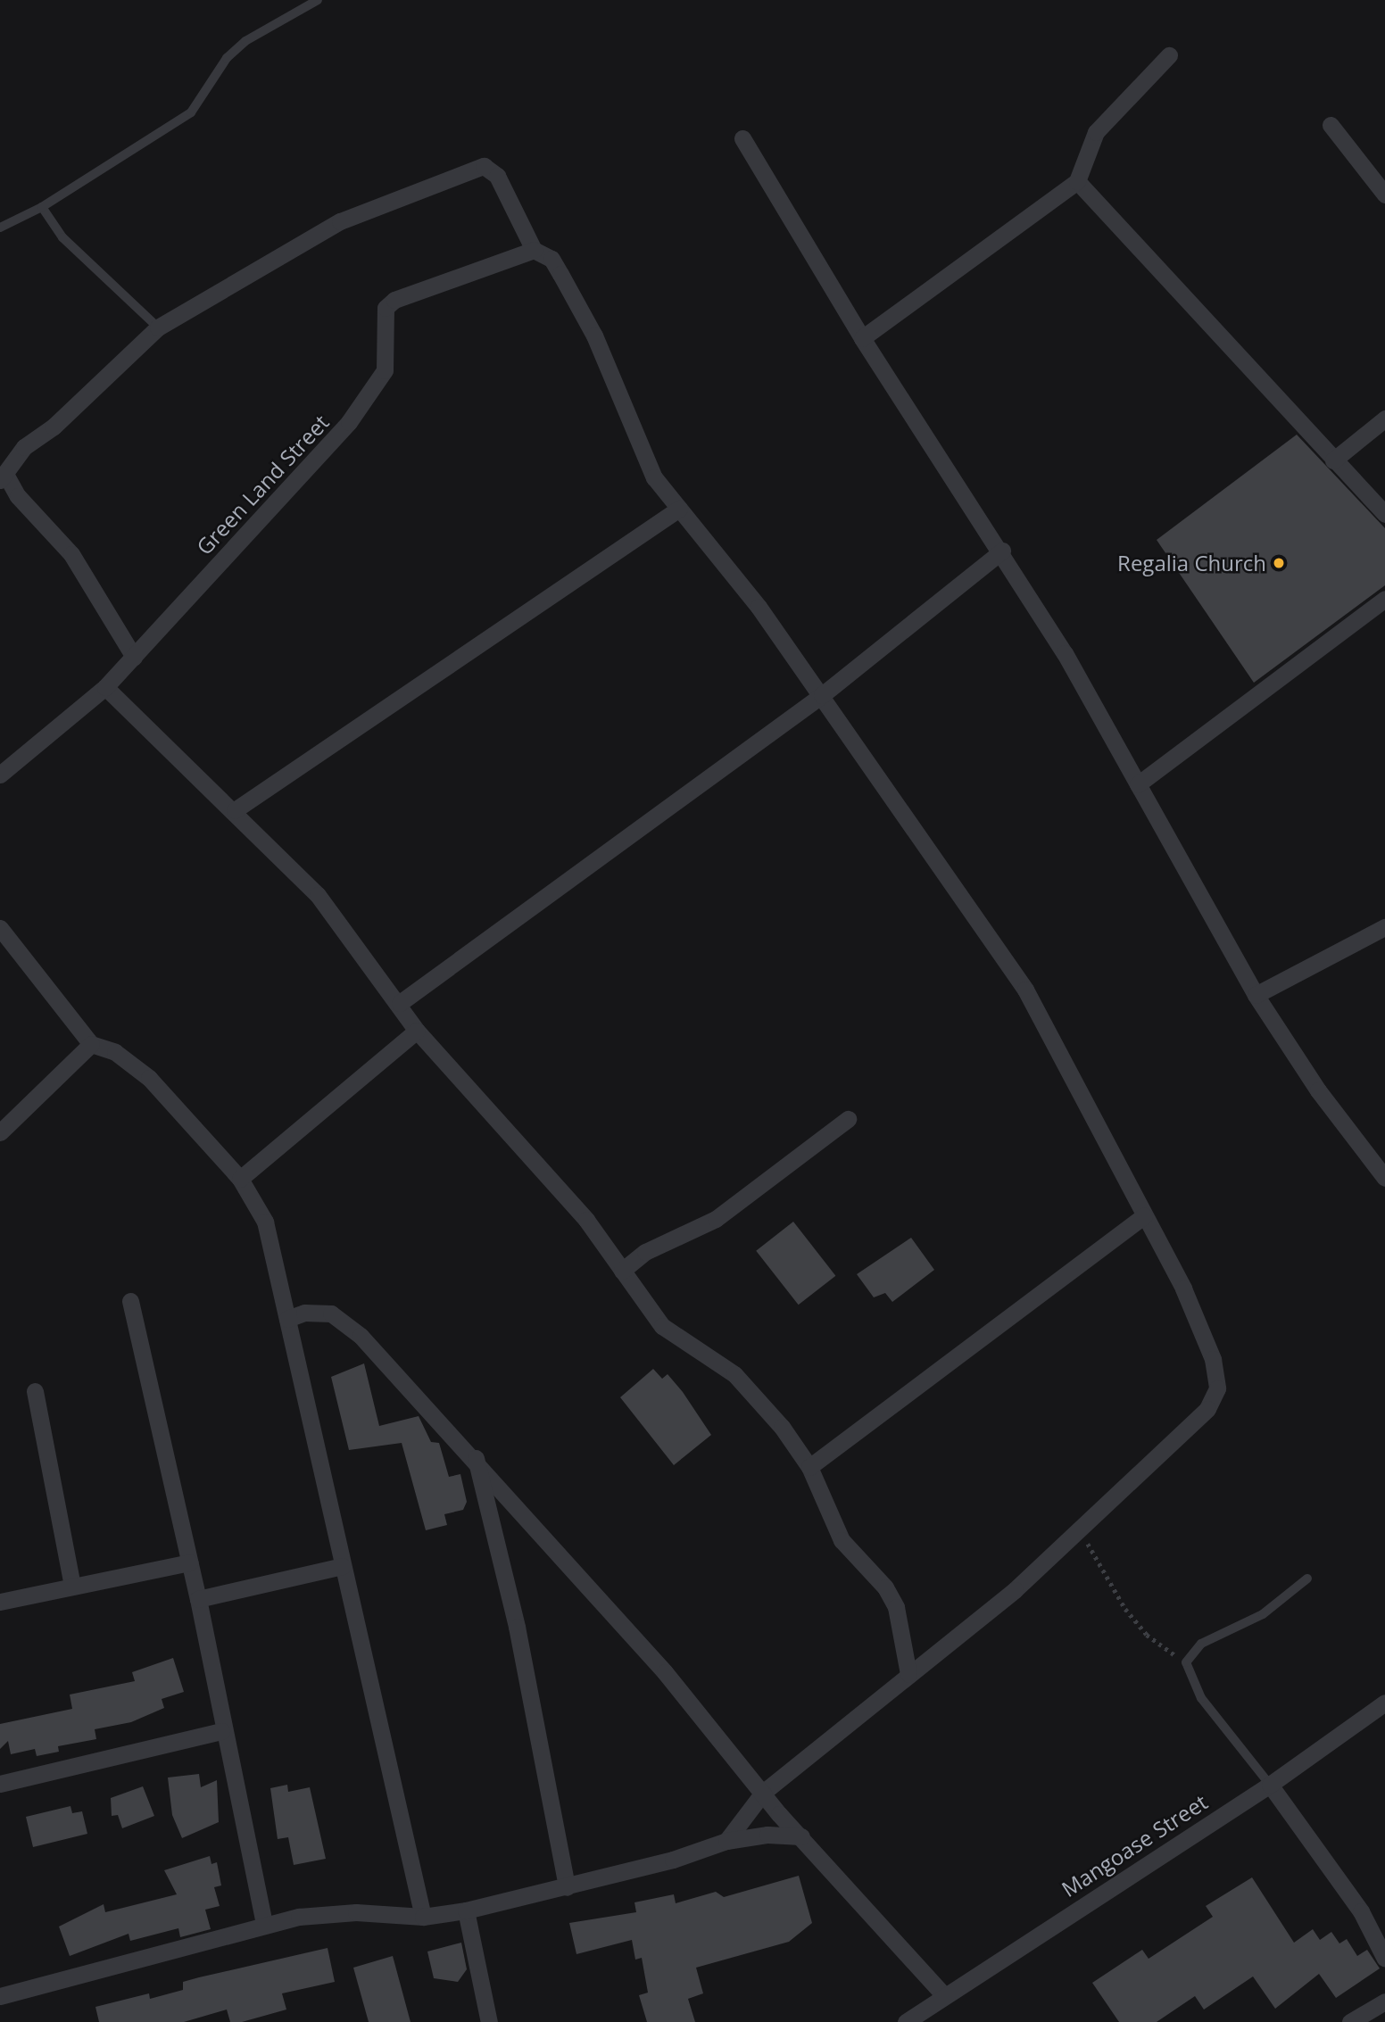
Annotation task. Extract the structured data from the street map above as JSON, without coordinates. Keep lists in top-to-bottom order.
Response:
{
  "streets": {
    "street": ["Green Land Street", "Mangoase Street"]
  },
  "places": ["Regalia Church"]
}
